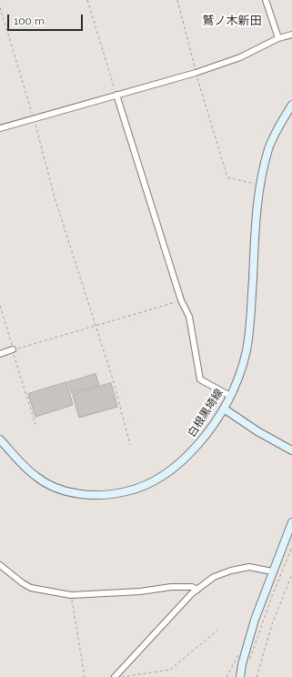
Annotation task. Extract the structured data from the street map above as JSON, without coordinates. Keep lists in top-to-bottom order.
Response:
{
  "streets": {
    "main road": ["白根黒埼線"]
  },
  "districts": ["鷲ノ木新田"],
  "scale_bar": "100 m"
}
